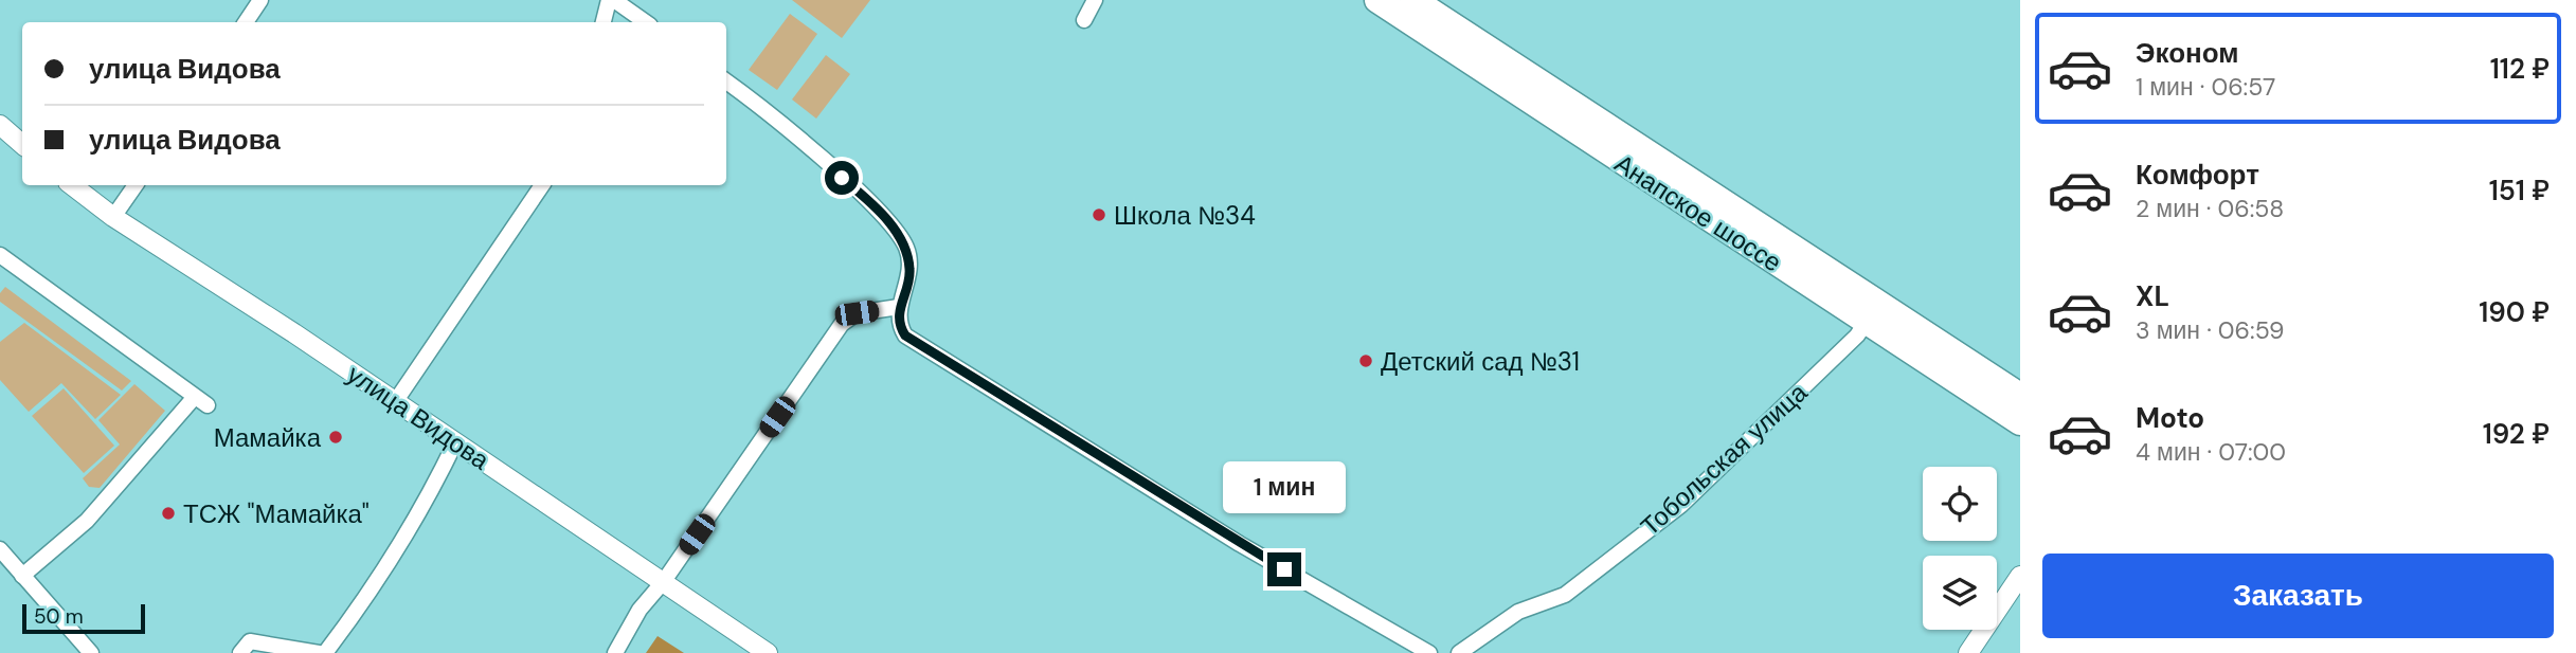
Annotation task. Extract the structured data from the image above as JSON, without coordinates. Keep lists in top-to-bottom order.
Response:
{
  "streets": {
    "highway": ["Анапское шоссе"],
    "street": ["улица Видова", "Тобольская улица"]
  },
  "crossings": [
    ["Анапское шоссе", "Тобольская улица"]
  ],
  "places": [
    "Школа №34",
    "Детский сад №31",
    "Мамайка",
    "ТСЖ \"Мамайка\""
  ],
  "scale_bar": "50 m",
  "page": {
    "list": [
      {
        "name": "Эконом",
        "note": "1 мин · 06:57",
        "value": "112 ₽"
      },
      {
        "name": "Комфорт",
        "note": "2 мин · 06:58",
        "value": "151 ₽"
      },
      {
        "name": "XL",
        "note": "3 мин · 06:59",
        "value": "190 ₽"
      },
      {
        "name": "Moto",
        "note": "4 мин · 07:00",
        "value": "192 ₽"
      }
    ],
    "banner": ["улица Видова", "улица Видова"],
    "bubble": "1 мин",
    "buttons": "Заказать",
    "scale": "50 m"
  }
}
